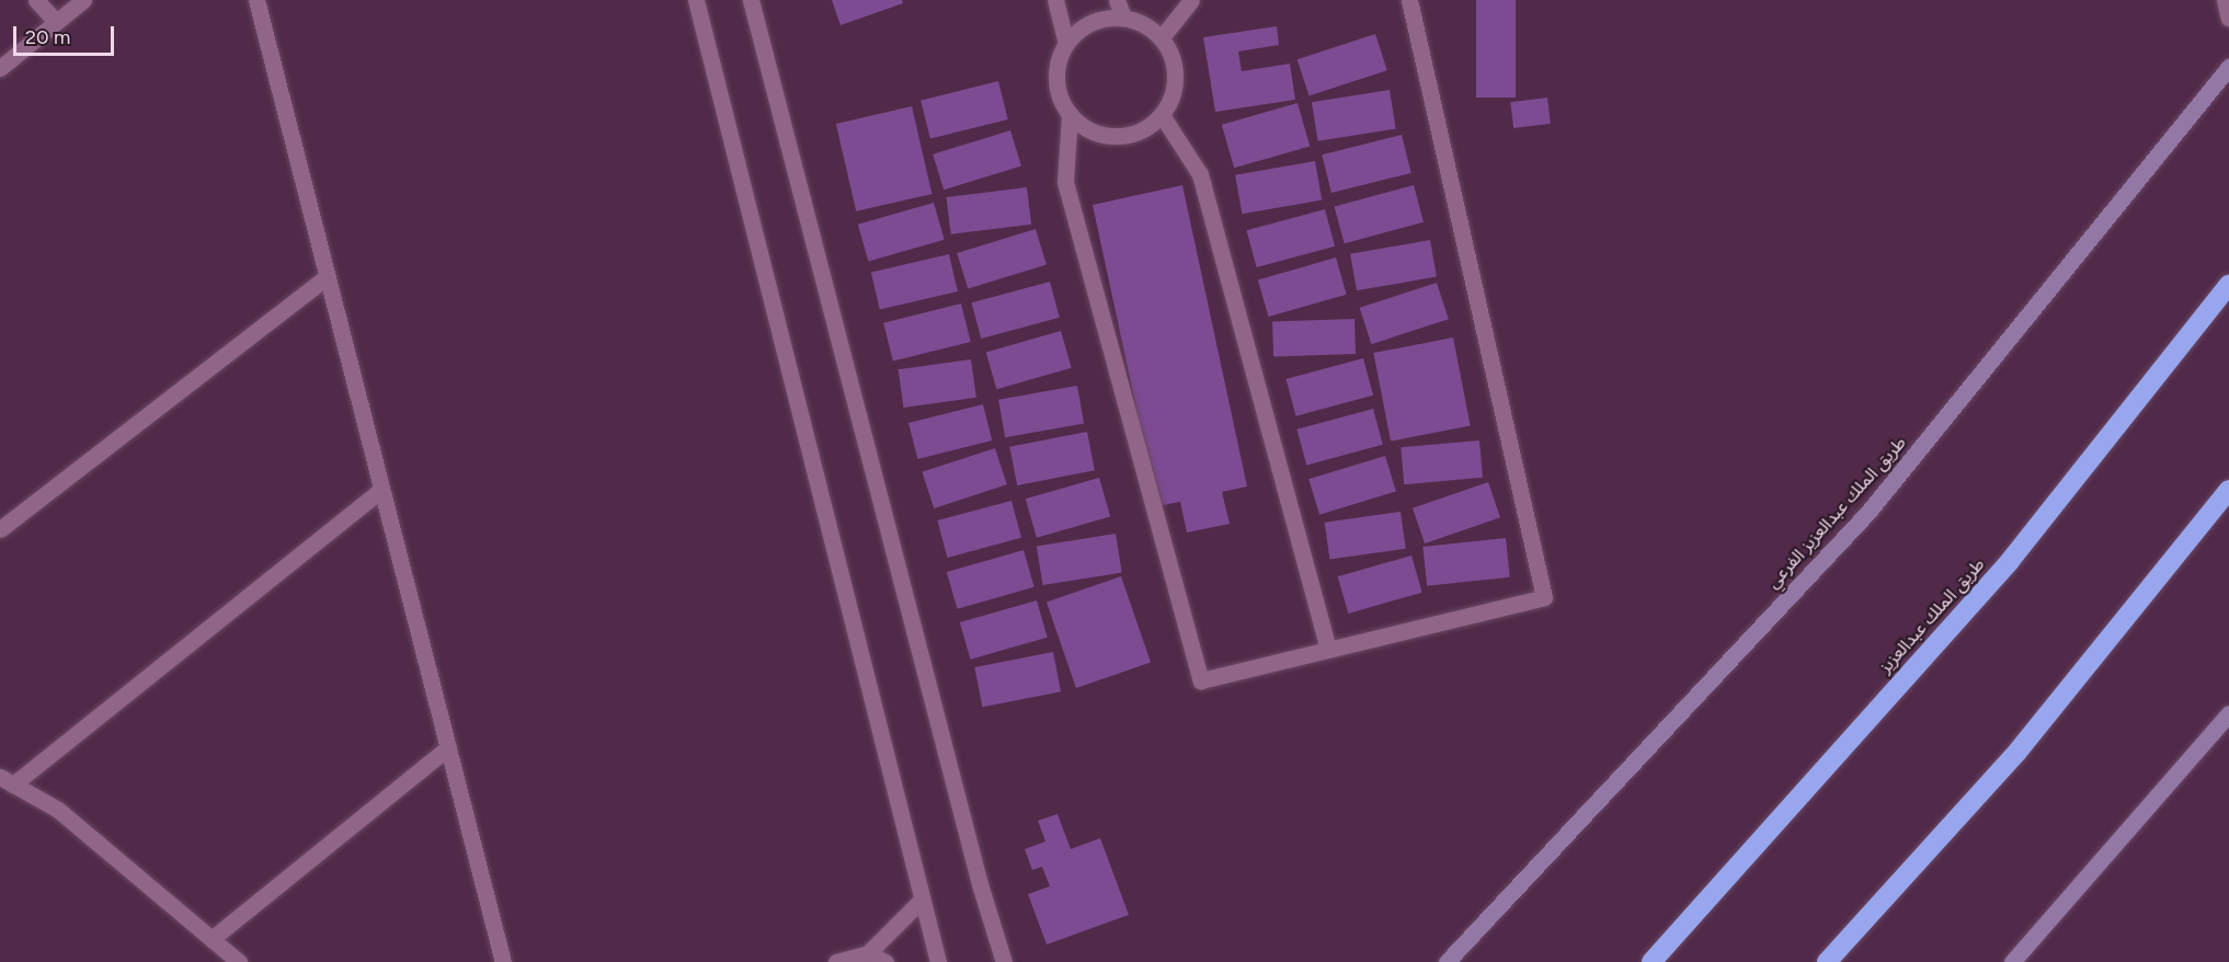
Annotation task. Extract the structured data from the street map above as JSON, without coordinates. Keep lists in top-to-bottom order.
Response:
{
  "streets": {
    "highway": ["طريق الملك عبدالعزيز"],
    "main road": ["طريق الملك عبدالعزيز الفرعي"]
  },
  "scale_bar": "20 m"
}
